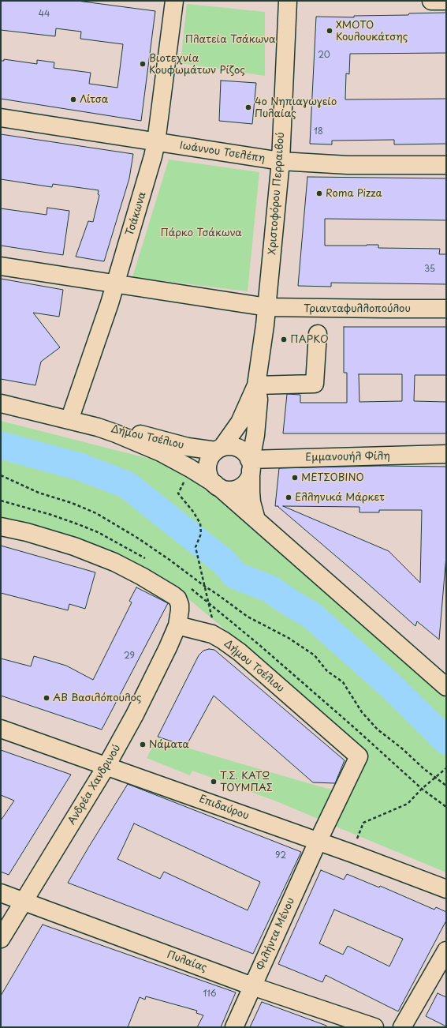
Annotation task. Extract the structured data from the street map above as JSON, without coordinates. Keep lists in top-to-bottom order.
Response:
{
  "streets": {
    "street": [
      "Ιωάννου Τσελέπη",
      "Χριστοφόρου Περραιβού",
      "Τσάκωνα",
      "Τριανταφυλλοπούλου",
      "Δήμου Τσέλιου",
      "Εμμανουήλ Φίλη",
      "Ανδρέα Χανδρινού",
      "Επιδαύρου",
      "Φιλήντα Μένου",
      "Πυλαίας"
    ]
  },
  "crossings": [
    ["Ιωάννου Τσελέπη", "Χριστοφόρου Περραιβού"],
    ["Ιωάννου Τσελέπη", "Τσάκωνα"],
    ["Χριστοφόρου Περραιβού", "Τριανταφυλλοπούλου"],
    ["Χριστοφόρου Περραιβού", "Δήμου Τσέλιου"],
    ["Χριστοφόρου Περραιβού", "Εμμανουήλ Φίλη"],
    ["Τσάκωνα", "Τριανταφυλλοπούλου"],
    ["Τσάκωνα", "Δήμου Τσέλιου"],
    ["Δήμου Τσέλιου", "Εμμανουήλ Φίλη"],
    ["Δήμου Τσέλιου", "Ανδρέα Χανδρινού"],
    ["Δήμου Τσέλιου", "Φιλήντα Μένου"],
    ["Ανδρέα Χανδρινού", "Επιδαύρου"],
    ["Ανδρέα Χανδρινού", "Πυλαίας"],
    ["Επιδαύρου", "Φιλήντα Μένου"],
    ["Φιλήντα Μένου", "Πυλαίας"]
  ],
  "parks": ["Πλατεία Τσάκωνα", "Πάρκο Τσάκωνα"],
  "places": [
    "XMOTO Κουλουκάτσης",
    "Βιοτεχνία Κουφωμάτων Ρίζος",
    "Λίτσα",
    "4ο Νηπιαγωγείο Πυλαίας",
    "Roma Pizza",
    "ΠΑΡΚΟ",
    "ΜΕΤΣΟΒΙΝΟ",
    "Ελληνικά Μάρκετ",
    "ΑΒ Βασιλόπουλος",
    "Νάματα",
    "Τ.Σ. ΚΑΤΩ ΤΟΥΜΠΑΣ"
  ],
  "house_numbers": [
    "44",
    "20",
    "18",
    "35",
    "29",
    "92",
    "116"
  ]
}
